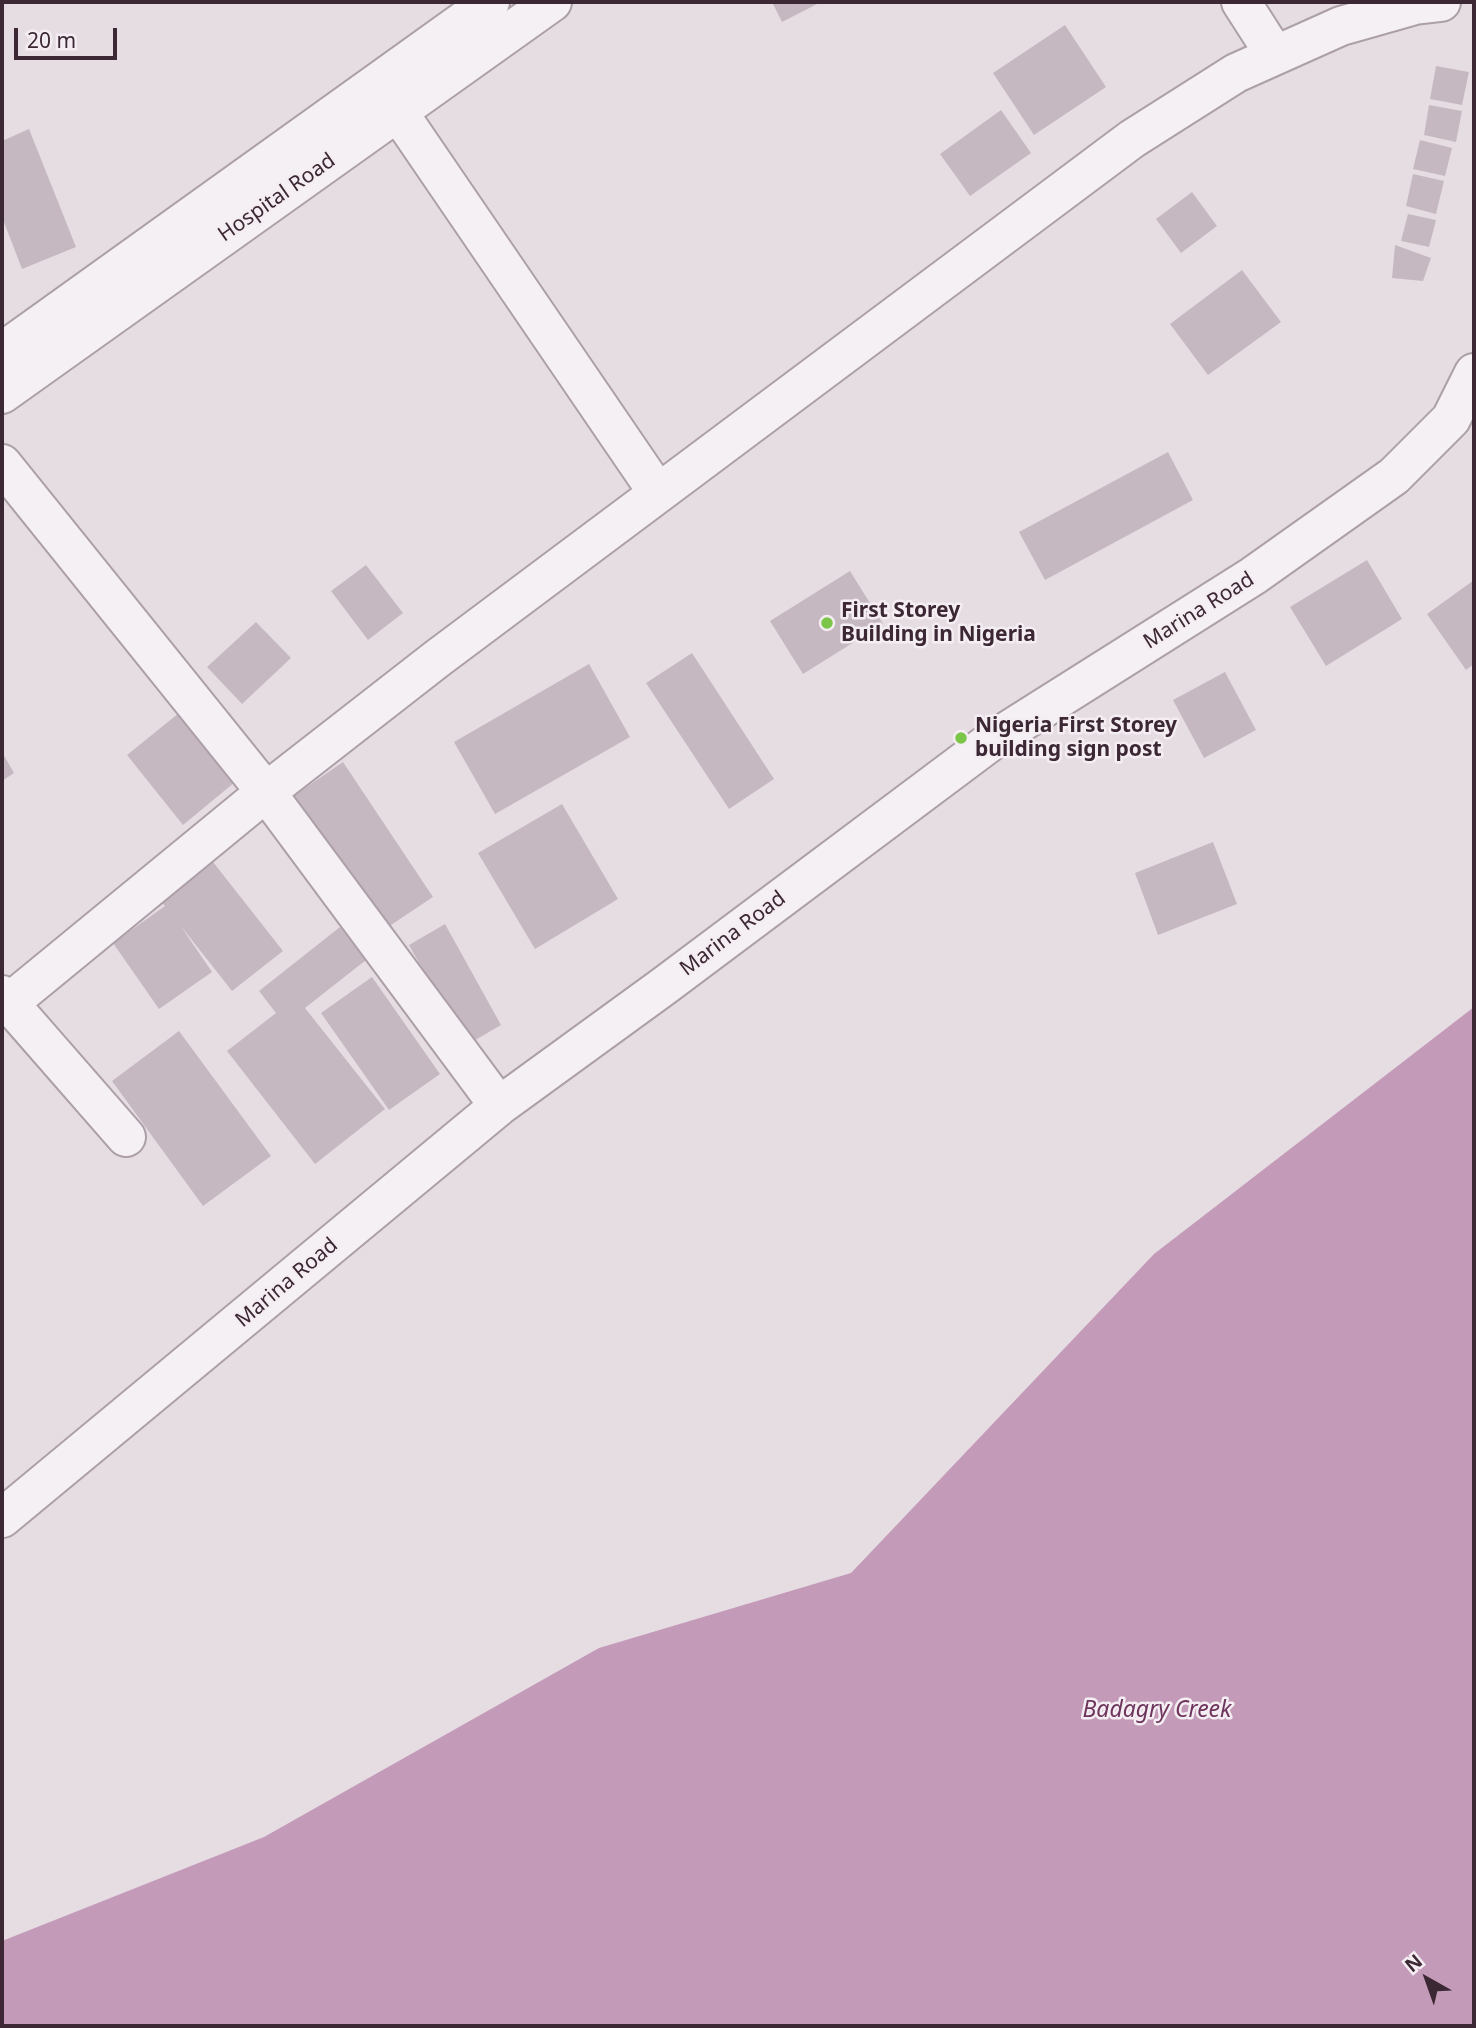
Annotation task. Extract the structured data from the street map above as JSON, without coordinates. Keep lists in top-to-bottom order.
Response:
{
  "streets": {
    "street": ["Hospital Road", "Marina Road"]
  },
  "water": ["Badagry Creek"],
  "places": ["First Storey Building in Nigeria", "Nigeria First Storey building sign post"],
  "scale_bar": "20 m",
  "north": "top left"
}
